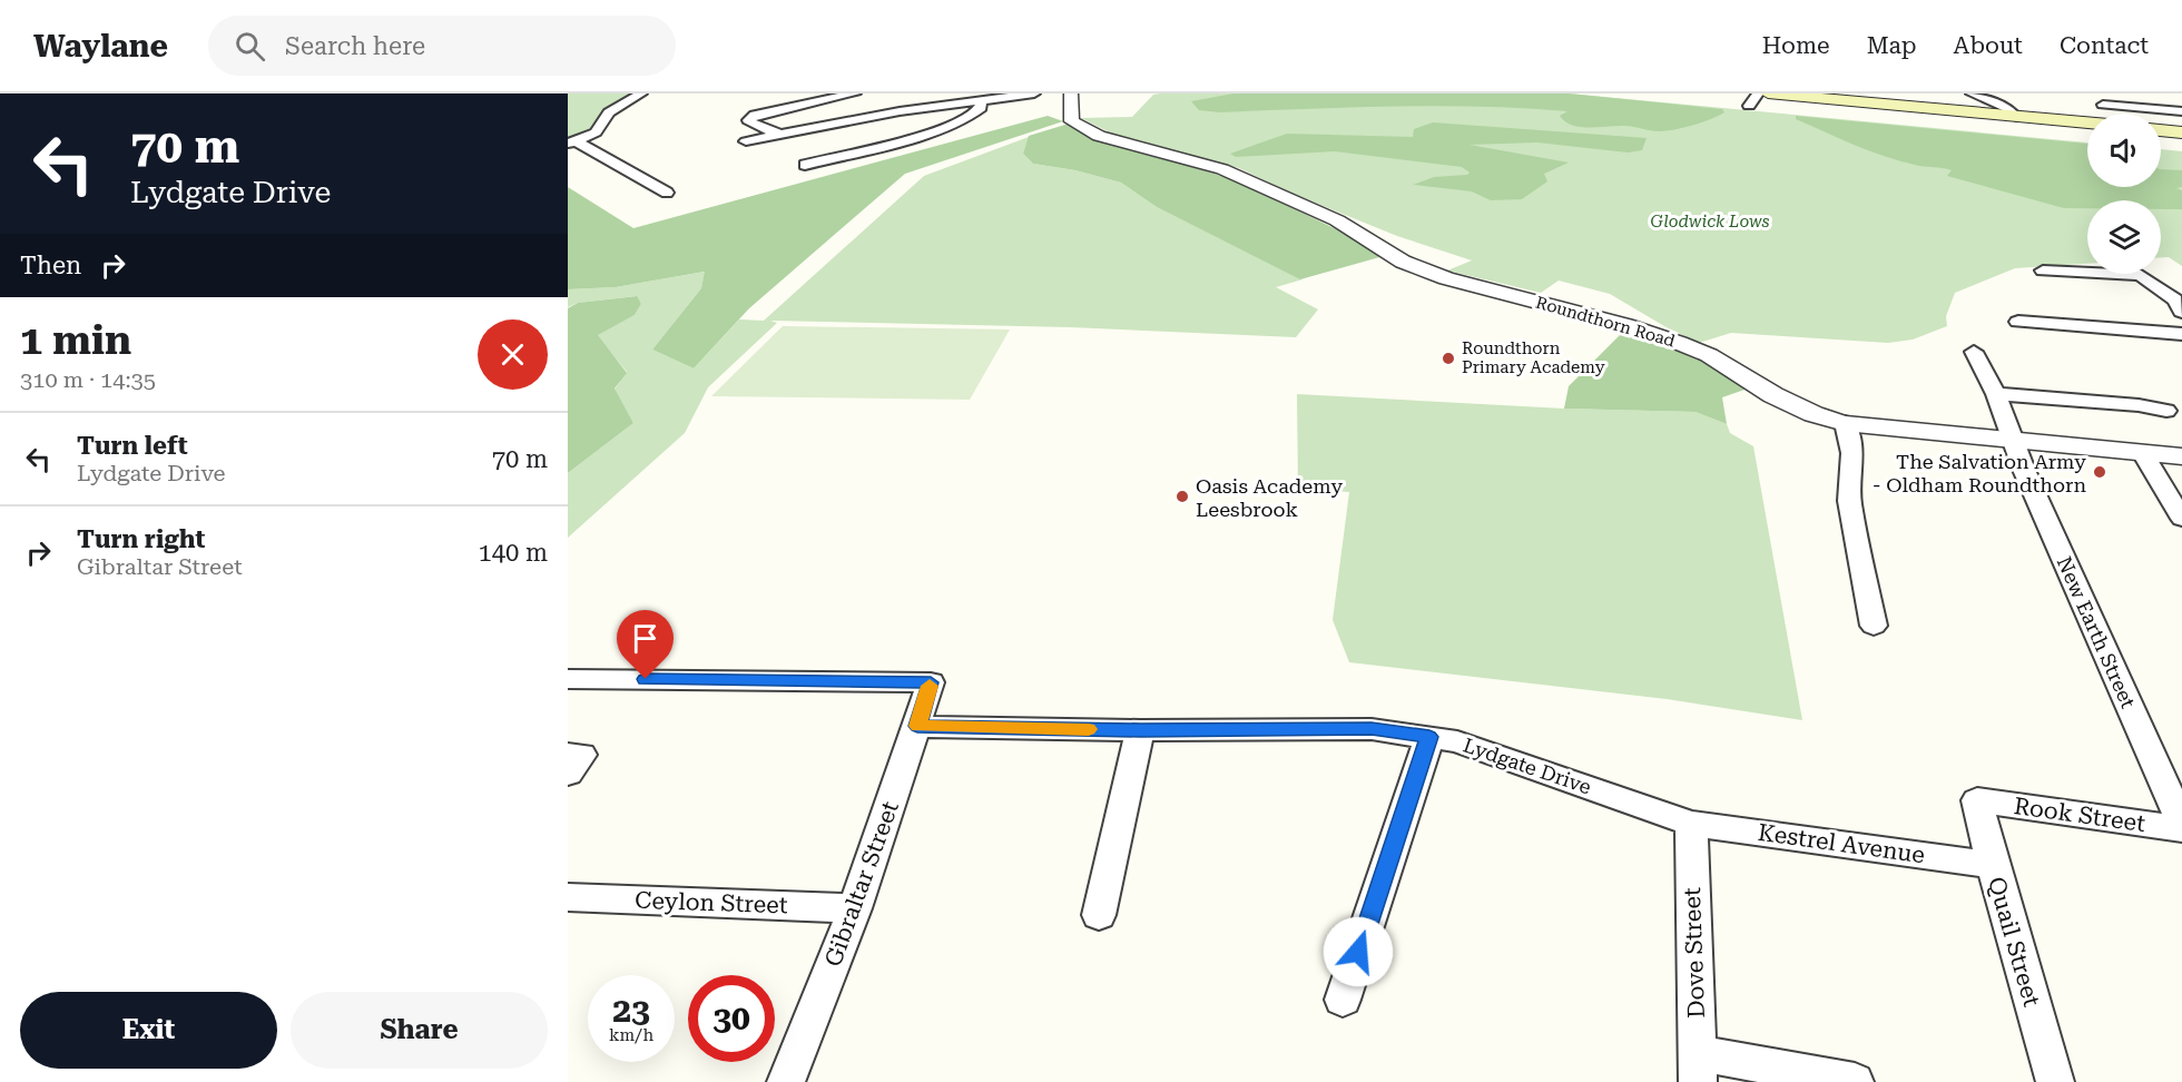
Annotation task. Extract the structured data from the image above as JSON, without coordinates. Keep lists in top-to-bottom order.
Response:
{
  "streets": {
    "street": [
      "Roundthorn Road",
      "New Earth Street",
      "Lydgate Drive",
      "Rook Street",
      "Kestrel Avenue",
      "Gibraltar Street",
      "Ceylon Street",
      "Quail Street",
      "Dove Street"
    ]
  },
  "crossings": [
    ["Roundthorn Road", "New Earth Street"],
    ["Lydgate Drive", "Kestrel Avenue"],
    ["Lydgate Drive", "Gibraltar Street"],
    ["Lydgate Drive", "Dove Street"],
    ["Rook Street", "Quail Street"],
    ["Kestrel Avenue", "Quail Street"],
    ["Kestrel Avenue", "Dove Street"],
    ["Gibraltar Street", "Ceylon Street"]
  ],
  "parks": ["Glodwick Lows"],
  "places": ["Roundthorn Primary Academy", "The Salvation Army - Oldham Roundthorn", "Oasis Academy Leesbrook"],
  "page": {
    "header": "Waylane",
    "search": "Search here",
    "nav": [
      "Home",
      "Map",
      "About",
      "Contact"
    ],
    "turn": ["70 m", "Lydgate Drive"],
    "then": "Then",
    "heading": ["1 min", "310 m · 14:35"],
    "list": [
      {
        "name": "Turn left",
        "note": "Lydgate Drive",
        "value": "70 m"
      },
      {
        "name": "Turn right",
        "note": "Gibraltar Street",
        "value": "140 m"
      }
    ],
    "speed": "23 km/h",
    "limit": "30",
    "buttons": ["Exit", "Share"]
  }
}
